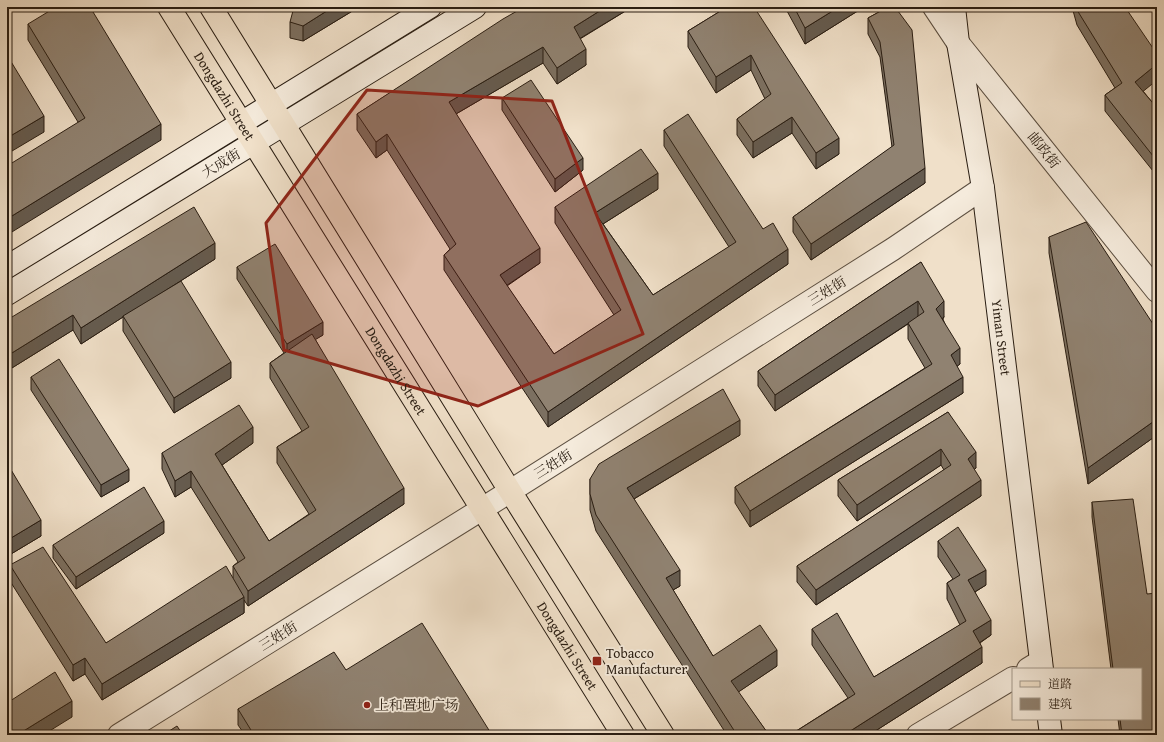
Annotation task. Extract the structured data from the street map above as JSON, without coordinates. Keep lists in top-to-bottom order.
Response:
{
  "streets": {
    "main road": [
      "Dongdazhi Street",
      "邮政街",
      "大成街",
      "三姓街",
      "Yiman Street"
    ]
  },
  "crossings": [
    ["Dongdazhi Street", "大成街"],
    ["Dongdazhi Street", "三姓街"],
    ["邮政街", "Yiman Street"],
    ["三姓街", "Yiman Street"]
  ],
  "places": {
    "transit": ["Tobacco Manufacturer"],
    "other": ["上和置地广场"]
  },
  "legend": ["道路", "建筑"]
}
